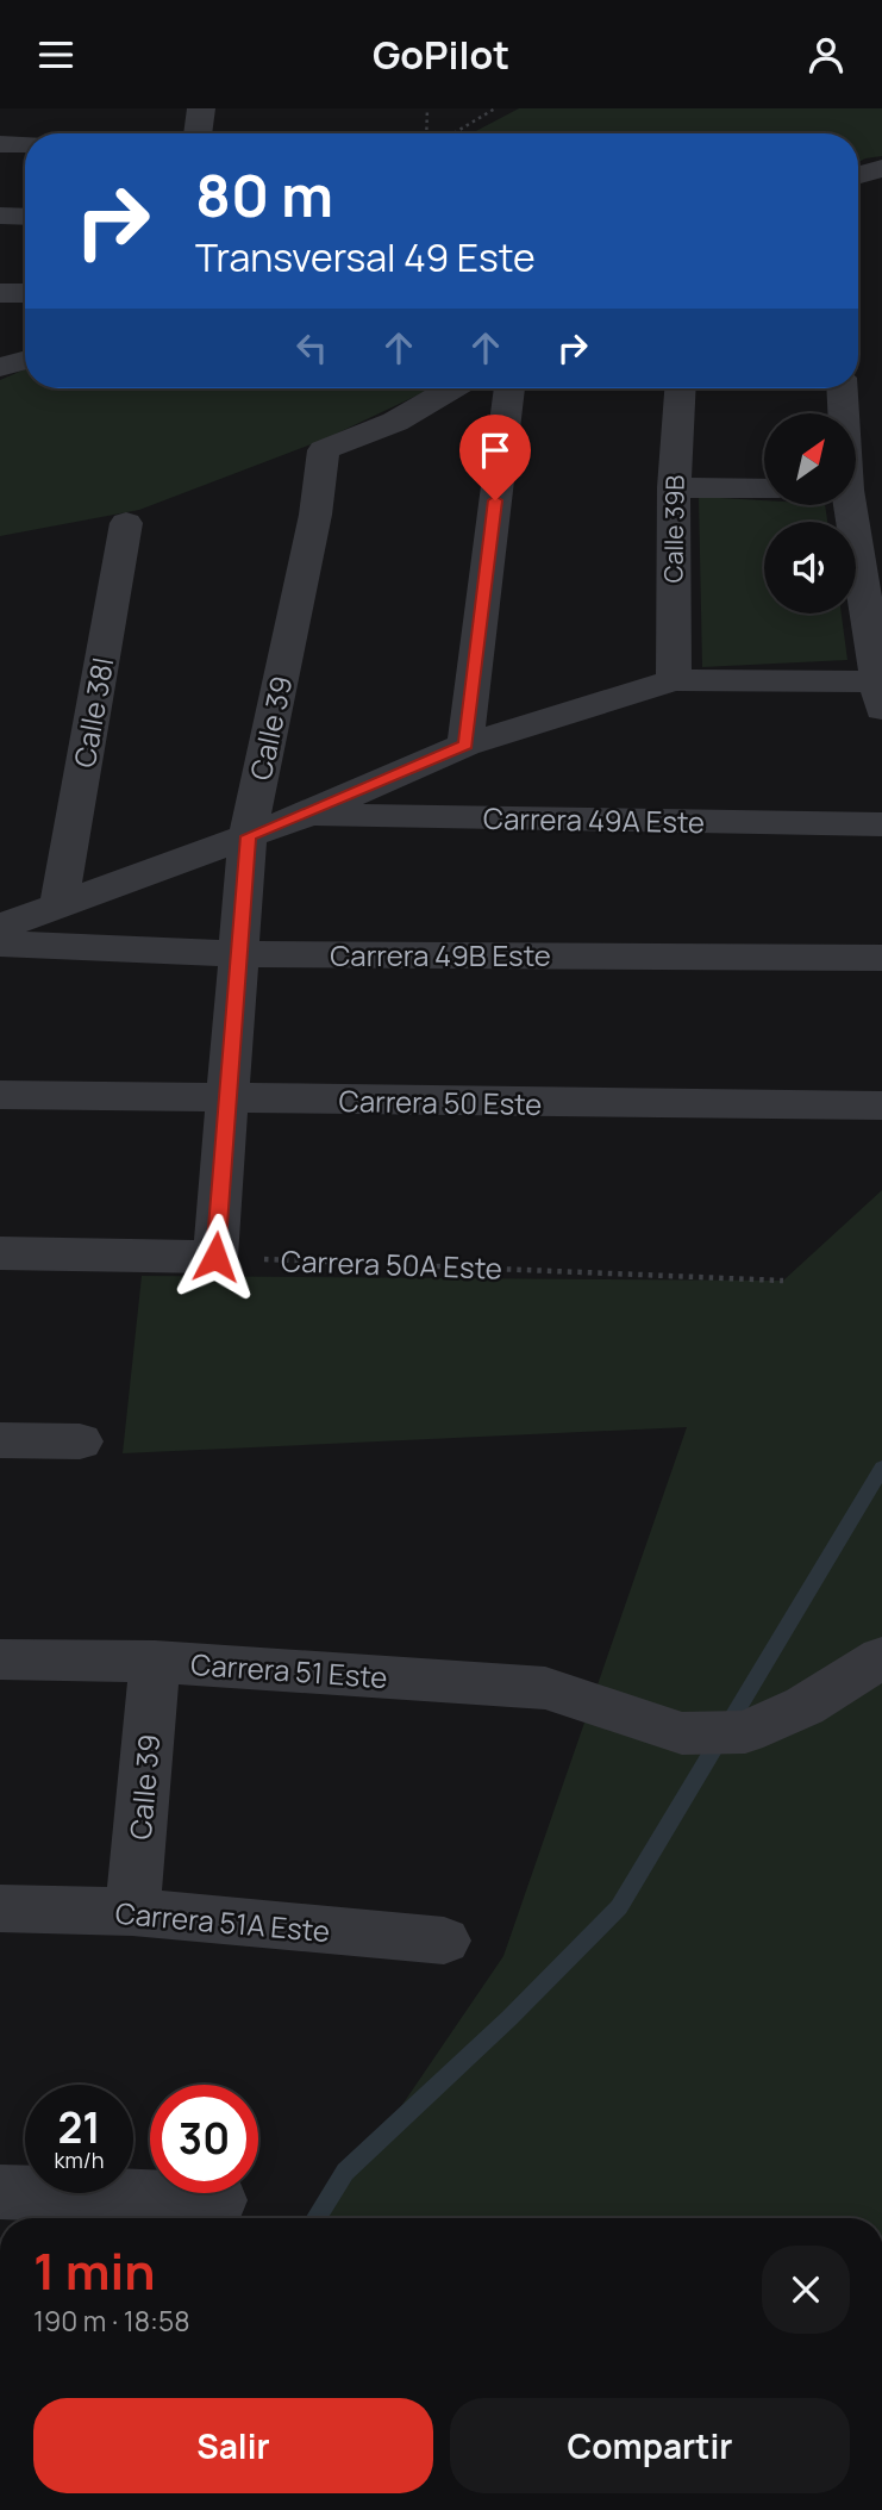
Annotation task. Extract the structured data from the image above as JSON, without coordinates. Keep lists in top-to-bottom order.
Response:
{
  "streets": {
    "street": [
      "Calle 39B",
      "Calle 38I",
      "Calle 39",
      "Carrera 49A Este",
      "Carrera 49B Este",
      "Carrera 50 Este",
      "Carrera 51 Este",
      "Carrera 51A Este"
    ],
    "path": ["Carrera 50A Este"]
  },
  "crossings": [
    ["Calle 39", "Carrera 49B Este"],
    ["Calle 39", "Carrera 50 Este"],
    ["Calle 39", "Carrera 50A Este"],
    ["Calle 39", "Carrera 51 Este"],
    ["Calle 39", "Carrera 51A Este"]
  ],
  "north": "top right",
  "page": {
    "header": "GoPilot",
    "turn": ["80 m", "Transversal 49 Este"],
    "speed": "21 km/h",
    "limit": "30",
    "heading": ["1 min", "190 m · 18:58"],
    "buttons": ["Salir", "Compartir"]
  }
}
